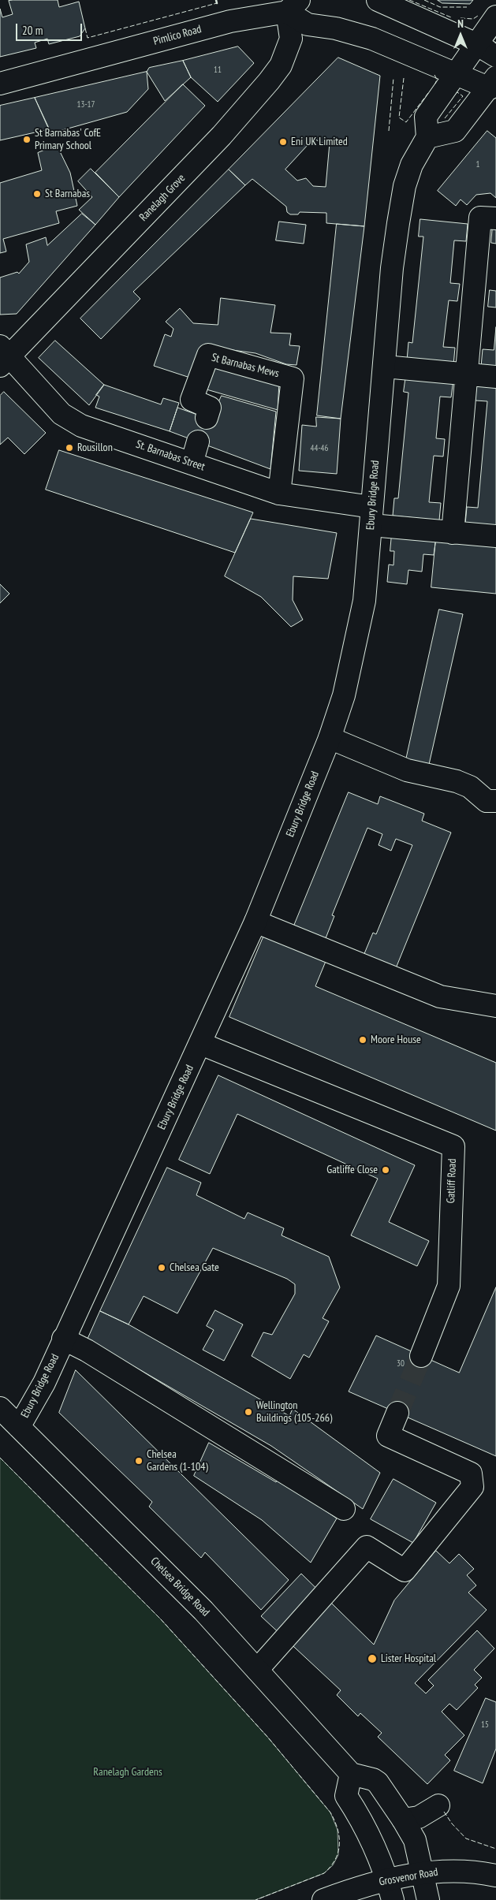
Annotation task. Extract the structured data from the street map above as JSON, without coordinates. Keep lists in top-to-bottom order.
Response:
{
  "streets": {
    "main road": [
      "Pimlico Road",
      "Ranelagh Grove",
      "St Barnabas Mews",
      "St. Barnabas Street",
      "Ebury Bridge Road",
      "Gatliff Road",
      "Chelsea Bridge Road",
      "Grosvenor Road"
    ]
  },
  "crossings": [
    ["Pimlico Road", "Ranelagh Grove"],
    ["Ranelagh Grove", "St. Barnabas Street"],
    ["St Barnabas Mews", "St. Barnabas Street"],
    ["St. Barnabas Street", "Ebury Bridge Road"],
    ["Ebury Bridge Road", "Gatliff Road"],
    ["Ebury Bridge Road", "Chelsea Bridge Road"]
  ],
  "parks": ["Ranelagh Gardens"],
  "places": [
    "St Barnabas' CofE Primary School",
    "Eni UK Limited",
    "St Barnabas",
    "Rousillon",
    "Moore House",
    "Gatliffe Close",
    "Chelsea Gate",
    "Wellington Buildings (105-266)",
    "Chelsea Gardens (1-104)",
    "Lister Hospital"
  ],
  "house_numbers": [
    "11",
    "13-17",
    "1",
    "44-46",
    "30",
    "15"
  ],
  "scale_bar": "20 m",
  "north": "top"
}
